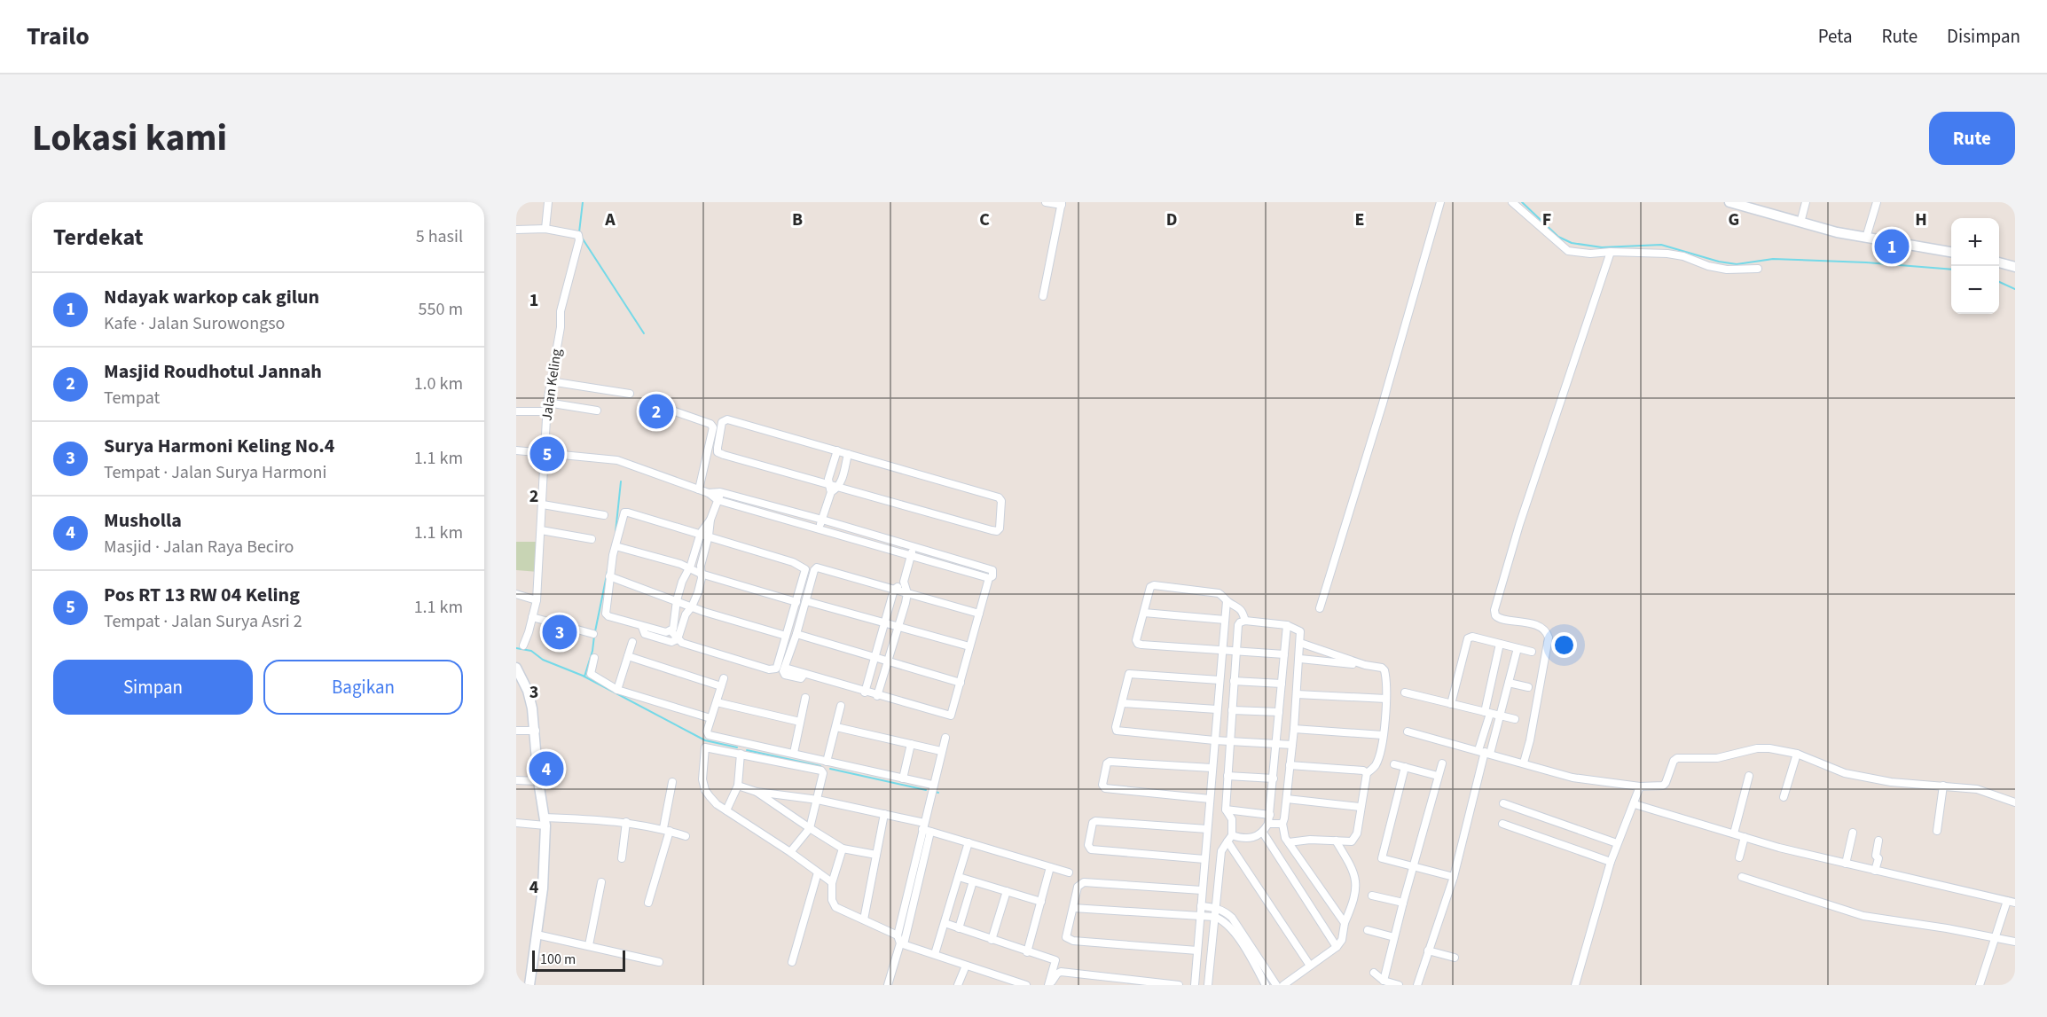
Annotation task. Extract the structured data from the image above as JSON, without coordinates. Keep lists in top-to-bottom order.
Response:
{
  "streets": {
    "street": ["Jalan Keling"]
  },
  "scale_bar": "100 m",
  "page": {
    "header": "Trailo",
    "nav": ["Peta", "Rute", "Disimpan"],
    "title": "Lokasi kami",
    "buttons": [
      "Rute",
      ["Simpan", "Bagikan"]
    ],
    "heading": ["Terdekat", "5 hasil"],
    "map_buttons": ["+", "−"],
    "pins": [
      "1",
      "2",
      "5",
      "3",
      "4"
    ],
    "list": [
      {
        "mark": "1",
        "name": "Ndayak warkop cak gilun",
        "note": "Kafe · Jalan Surowongso",
        "value": "550 m"
      },
      {
        "mark": "2",
        "name": "Masjid Roudhotul Jannah",
        "note": "Tempat",
        "value": "1.0 km"
      },
      {
        "mark": "3",
        "name": "Surya Harmoni Keling No.4",
        "note": "Tempat · Jalan Surya Harmoni",
        "value": "1.1 km"
      },
      {
        "mark": "4",
        "name": "Musholla",
        "note": "Masjid · Jalan Raya Beciro",
        "value": "1.1 km"
      },
      {
        "mark": "5",
        "name": "Pos RT 13 RW 04 Keling",
        "note": "Tempat · Jalan Surya Asri 2",
        "value": "1.1 km"
      }
    ],
    "scale": "100 m"
  },
  "grid": {
    "columns": [
      "A",
      "B",
      "C",
      "D",
      "E",
      "F",
      "G",
      "H"
    ],
    "rows": [
      "1",
      "2",
      "3",
      "4"
    ]
  }
}
